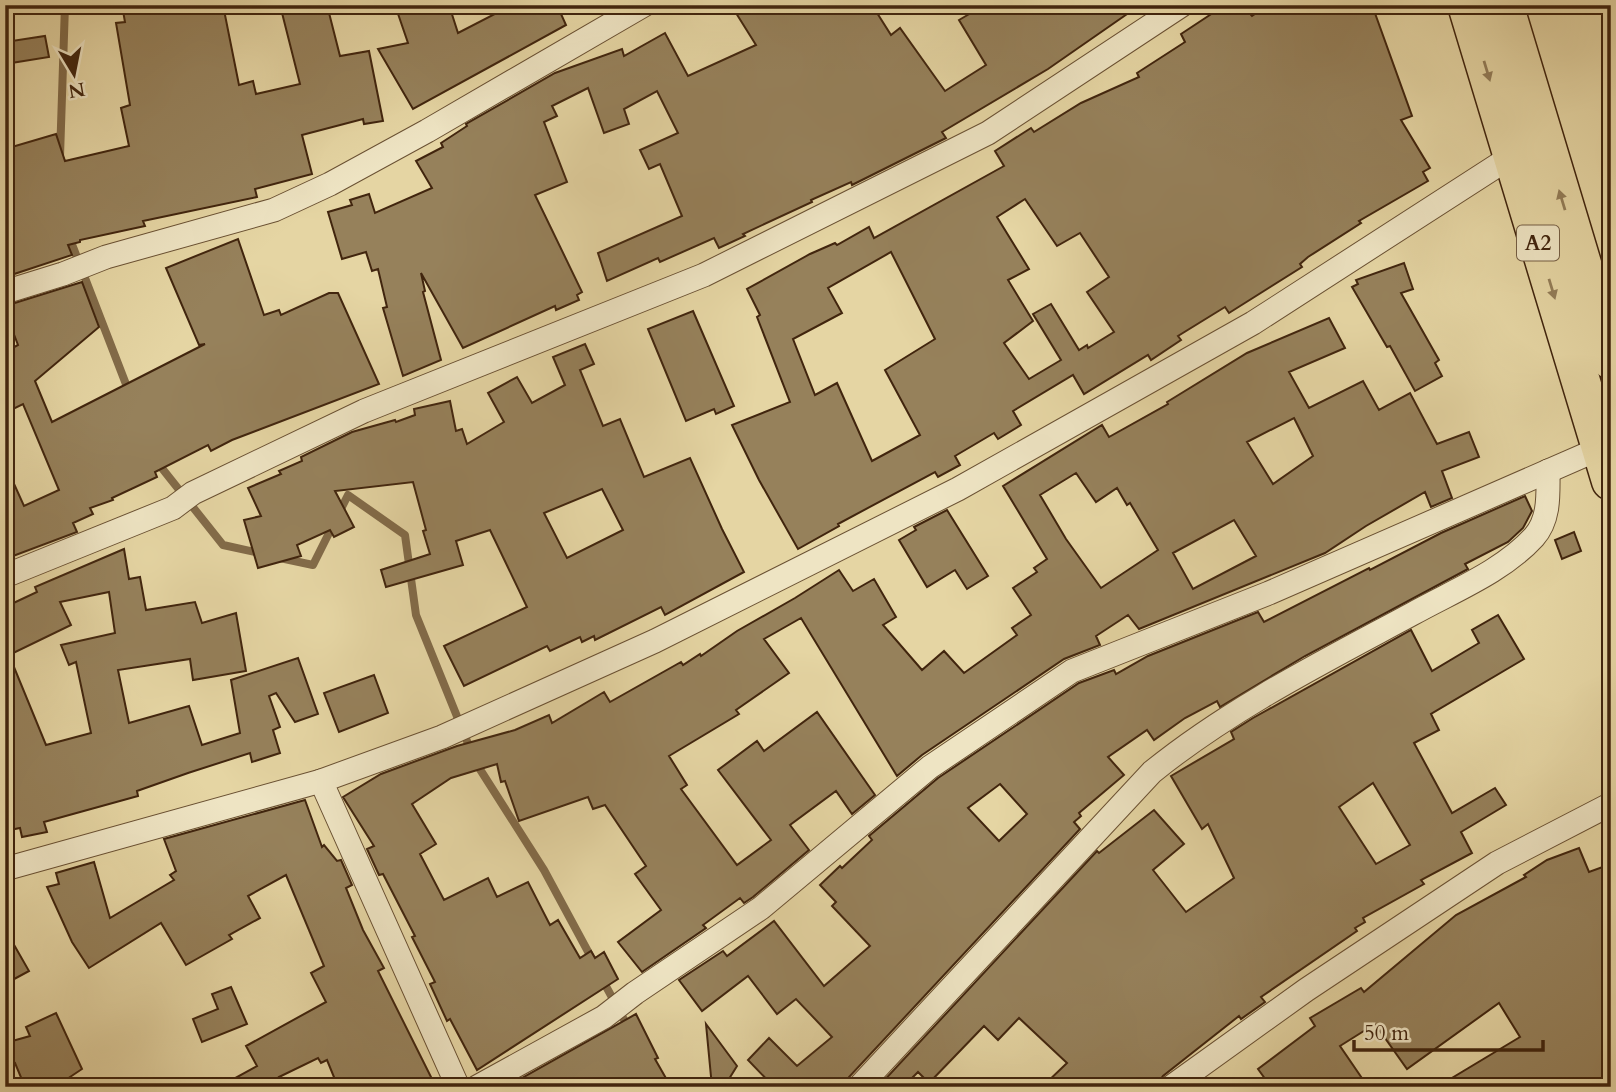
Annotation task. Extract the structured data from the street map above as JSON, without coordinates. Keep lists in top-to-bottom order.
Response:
{
  "streets": {
    "highway": ["A2"]
  },
  "scale_bar": "50 m",
  "north": "bottom"
}
